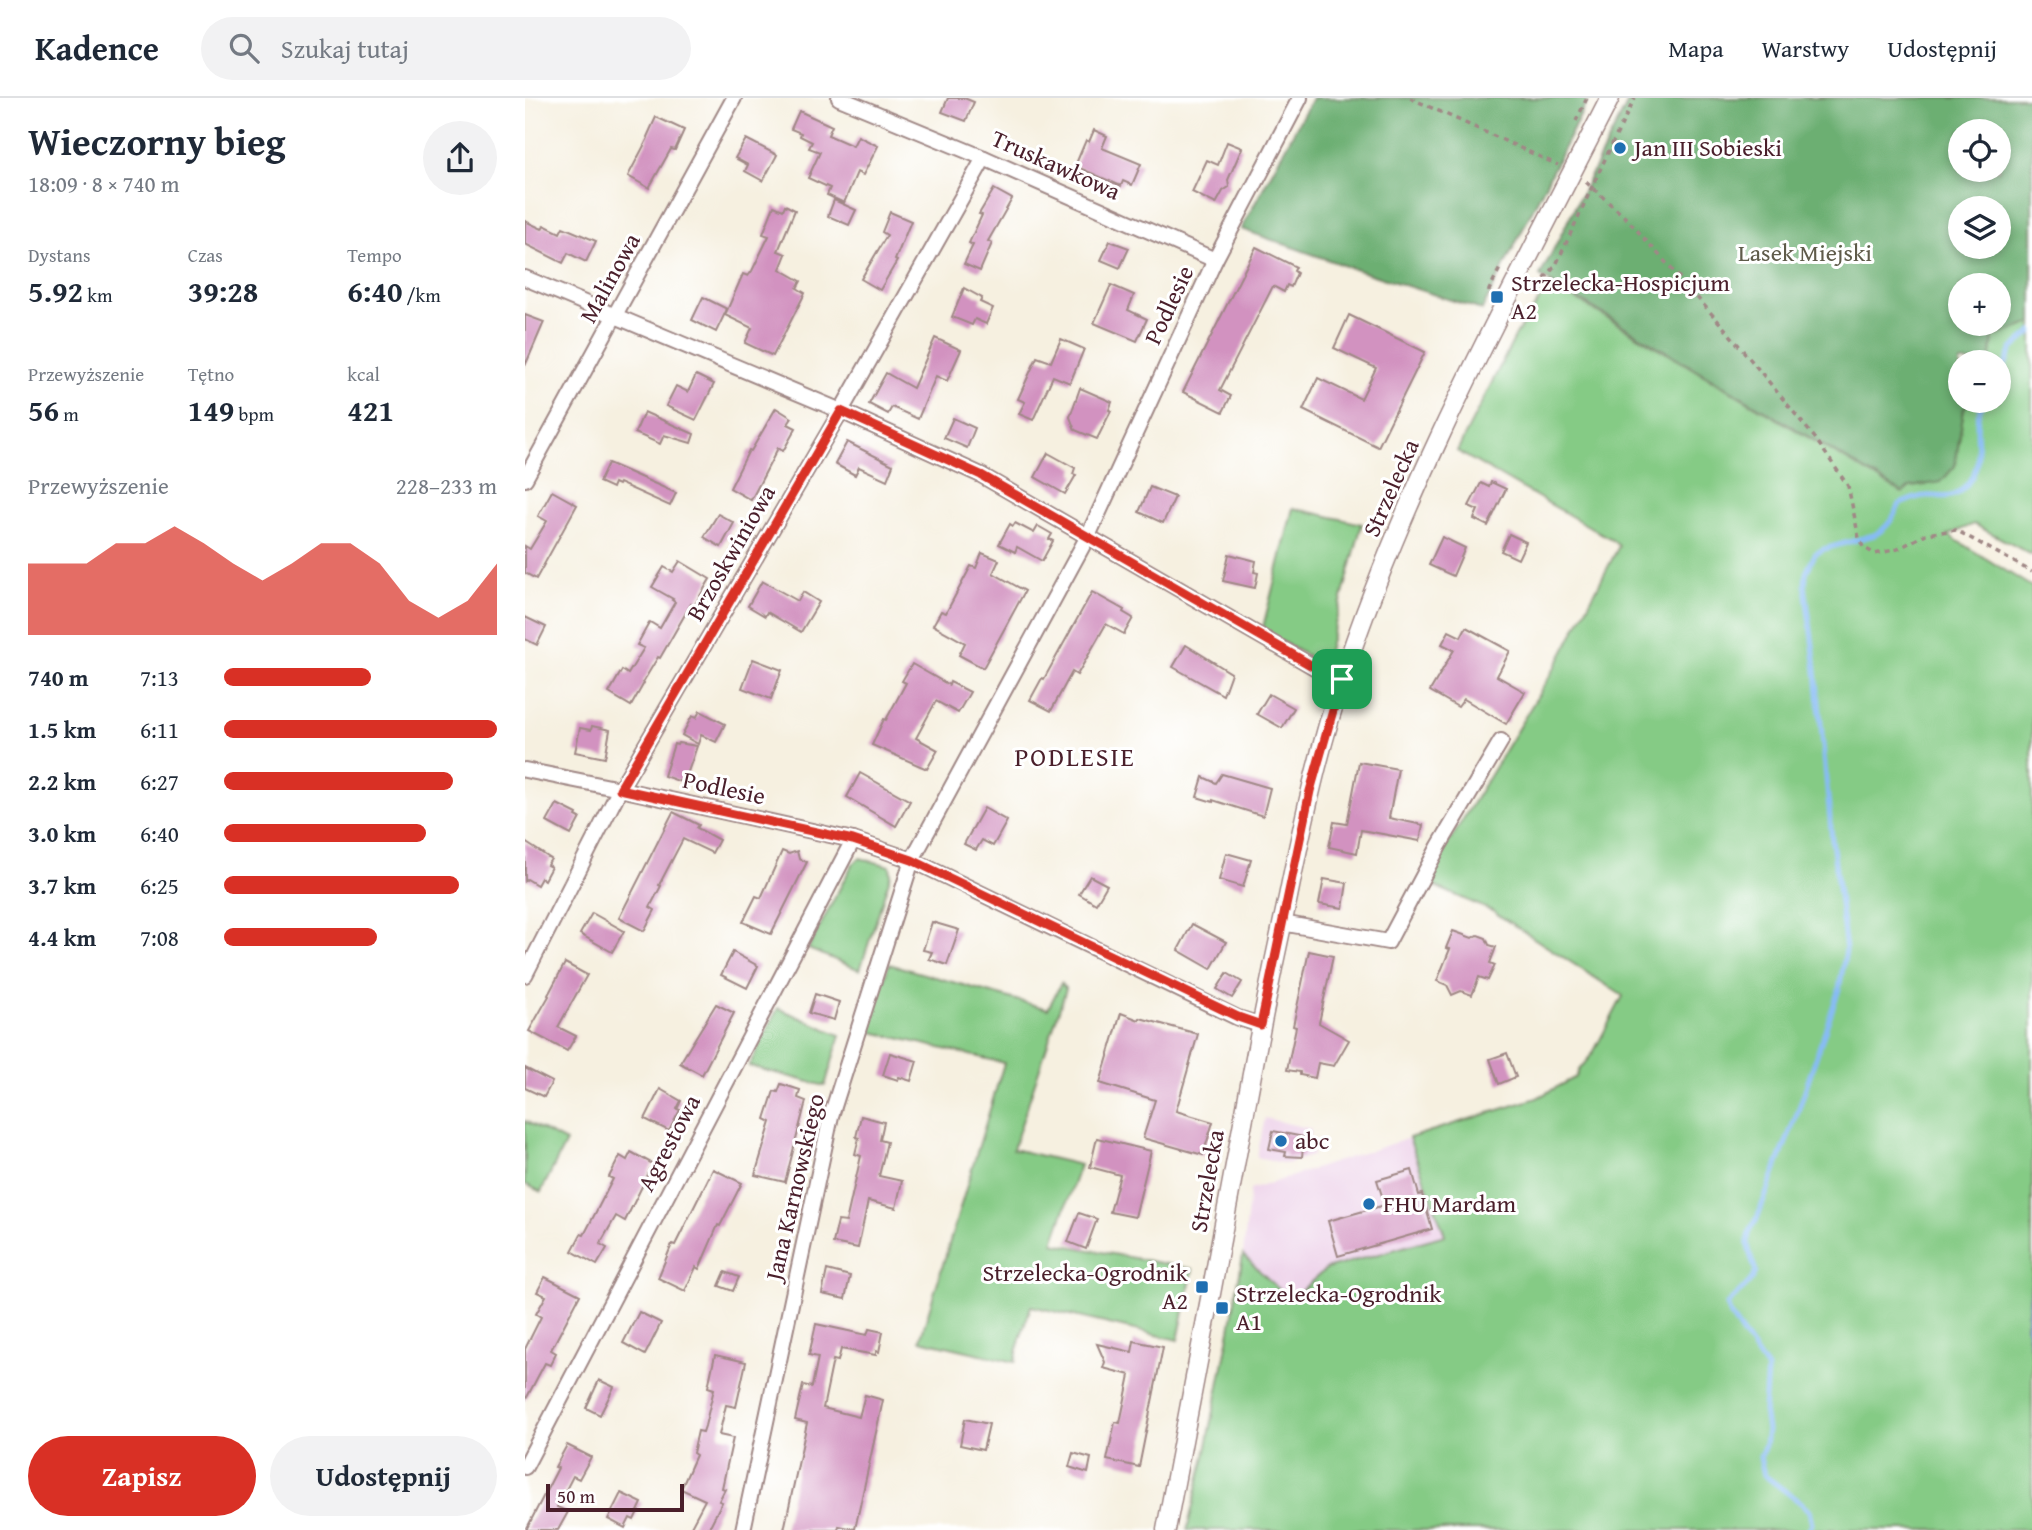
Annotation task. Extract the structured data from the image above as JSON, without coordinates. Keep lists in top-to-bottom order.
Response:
{
  "streets": {
    "street": [
      "Truskawkowa",
      "Malinowa",
      "Podlesie",
      "Strzelecka",
      "Brzoskwiniowa",
      "Agrestowa",
      "Jana Karnowskiego"
    ]
  },
  "crossings": [
    ["Truskawkowa", "Podlesie"],
    ["Truskawkowa", "Brzoskwiniowa"],
    ["Podlesie", "Strzelecka"],
    ["Podlesie", "Brzoskwiniowa"],
    ["Podlesie", "Agrestowa"],
    ["Podlesie", "Jana Karnowskiego"]
  ],
  "districts": ["PODLESIE"],
  "parks": ["Lasek Miejski"],
  "places": {
    "other": ["Jan III Sobieski", "abc", "FHU Mardam"],
    "transit": ["Strzelecka-Hospicjum A2", "Strzelecka-Ogrodnik A2", "Strzelecka-Ogrodnik A1"]
  },
  "scale_bar": "50 m",
  "page": {
    "header": "Kadence",
    "search": "Szukaj tutaj",
    "nav": ["Mapa", "Warstwy", "Udostępnij"],
    "heading": ["Wieczorny bieg", "18:09 · 8 × 740 m"],
    "map_buttons": ["+", "−"],
    "stats": [
      ["Dystans", "5.92 km"],
      ["Czas", "39:28"],
      ["Tempo", "6:40 /km"],
      ["Przewyższenie", "56 m"],
      ["Tętno", "149 bpm"],
      ["kcal", "421"]
    ],
    "chart": ["Przewyższenie", "228–233 m"],
    "list": [
      {
        "name": "740 m",
        "note": "7:13"
      },
      {
        "name": "1.5 km",
        "note": "6:11"
      },
      {
        "name": "2.2 km",
        "note": "6:27"
      },
      {
        "name": "3.0 km",
        "note": "6:40"
      },
      {
        "name": "3.7 km",
        "note": "6:25"
      },
      {
        "name": "4.4 km",
        "note": "7:08"
      }
    ],
    "buttons": ["Zapisz", "Udostępnij"],
    "scale": "50 m"
  }
}
